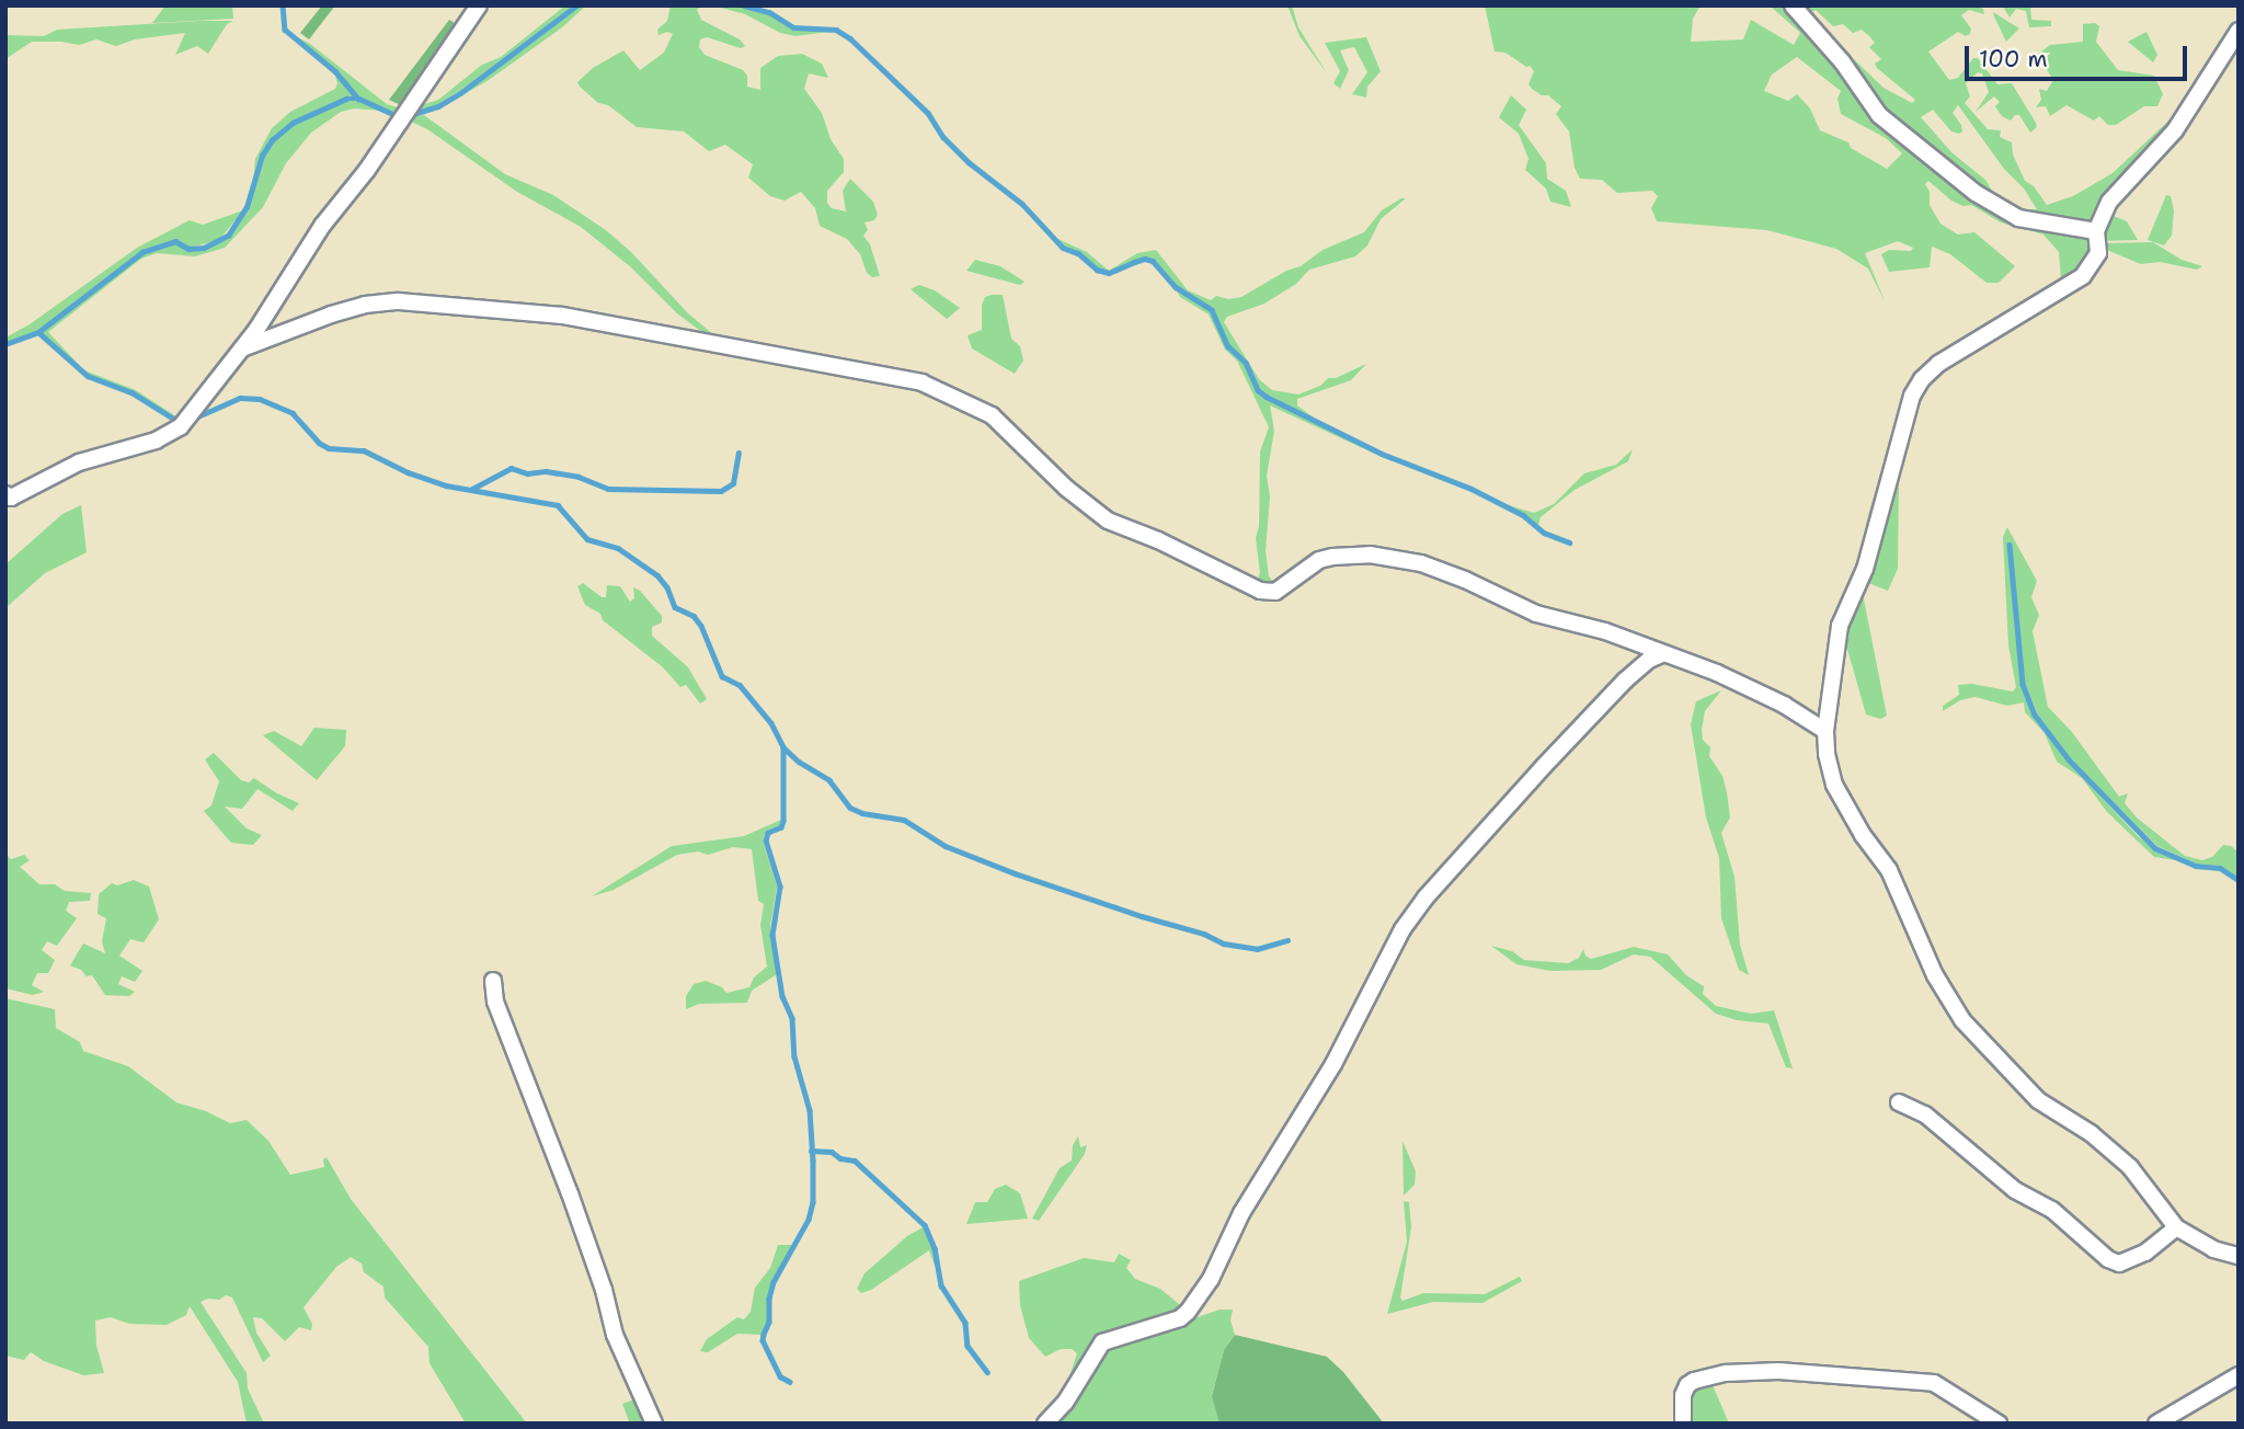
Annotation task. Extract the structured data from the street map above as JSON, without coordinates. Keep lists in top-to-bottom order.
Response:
{
  "scale_bar": "100 m"
}
